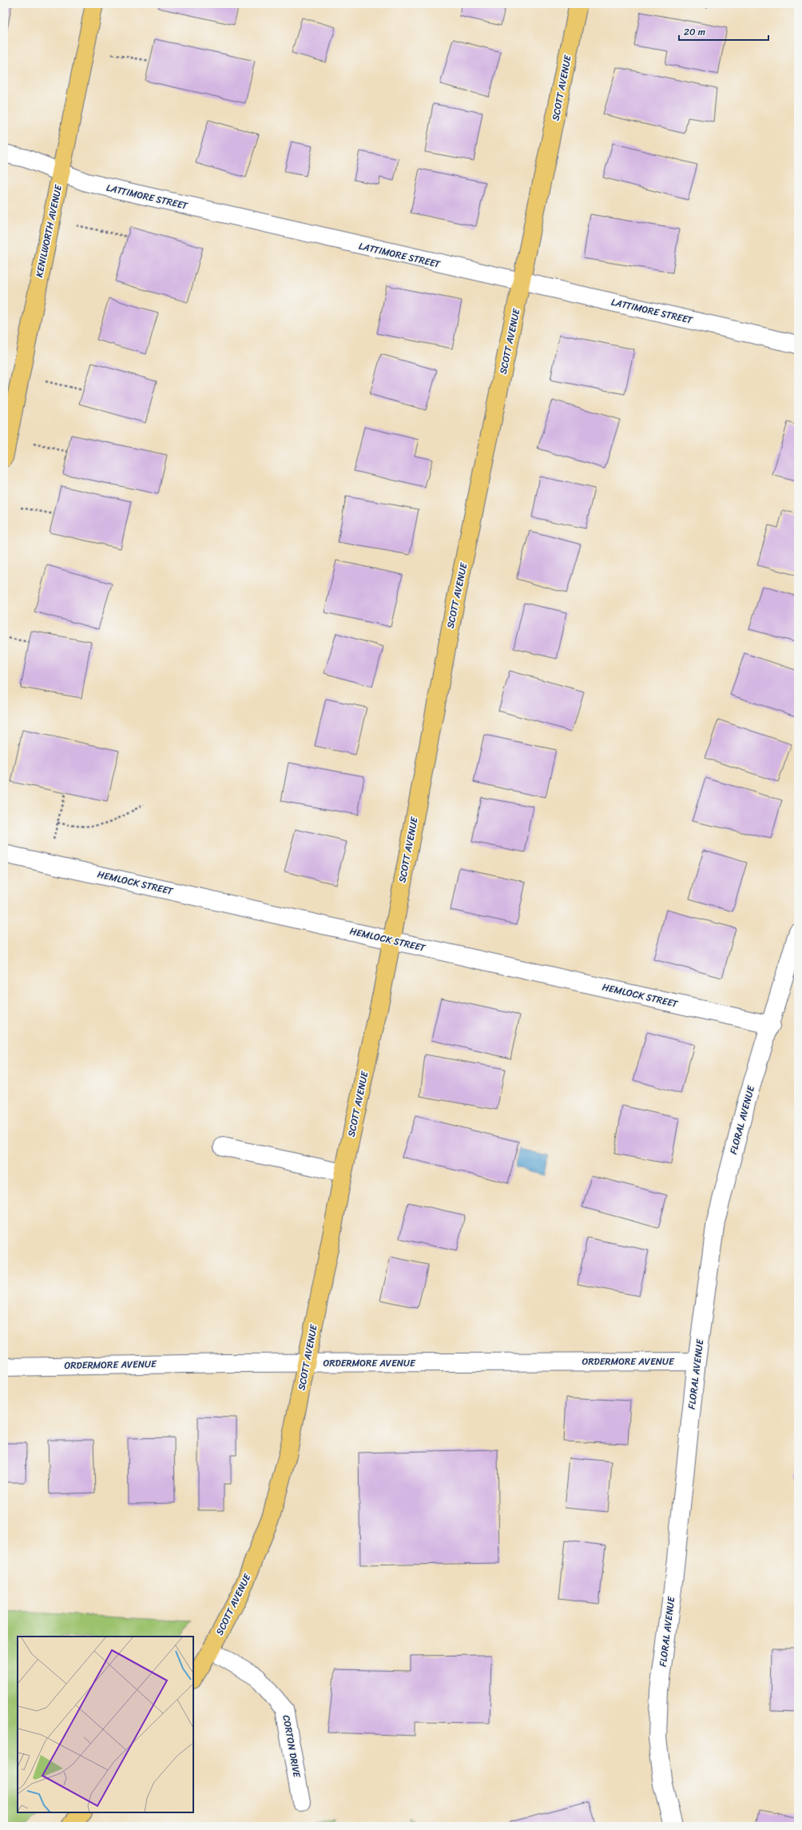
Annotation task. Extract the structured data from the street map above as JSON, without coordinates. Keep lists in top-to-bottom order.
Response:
{
  "streets": {
    "main road": ["SCOTT AVENUE", "KENILWORTH AVENUE"],
    "street": [
      "LATTIMORE STREET",
      "HEMLOCK STREET",
      "FLORAL AVENUE",
      "ORDERMORE AVENUE",
      "CORTON DRIVE"
    ]
  },
  "crossings": [
    ["SCOTT AVENUE", "LATTIMORE STREET"],
    ["SCOTT AVENUE", "HEMLOCK STREET"],
    ["SCOTT AVENUE", "ORDERMORE AVENUE"],
    ["SCOTT AVENUE", "CORTON DRIVE"],
    ["LATTIMORE STREET", "KENILWORTH AVENUE"],
    ["HEMLOCK STREET", "FLORAL AVENUE"],
    ["FLORAL AVENUE", "ORDERMORE AVENUE"]
  ],
  "scale_bar": "20 m"
}
